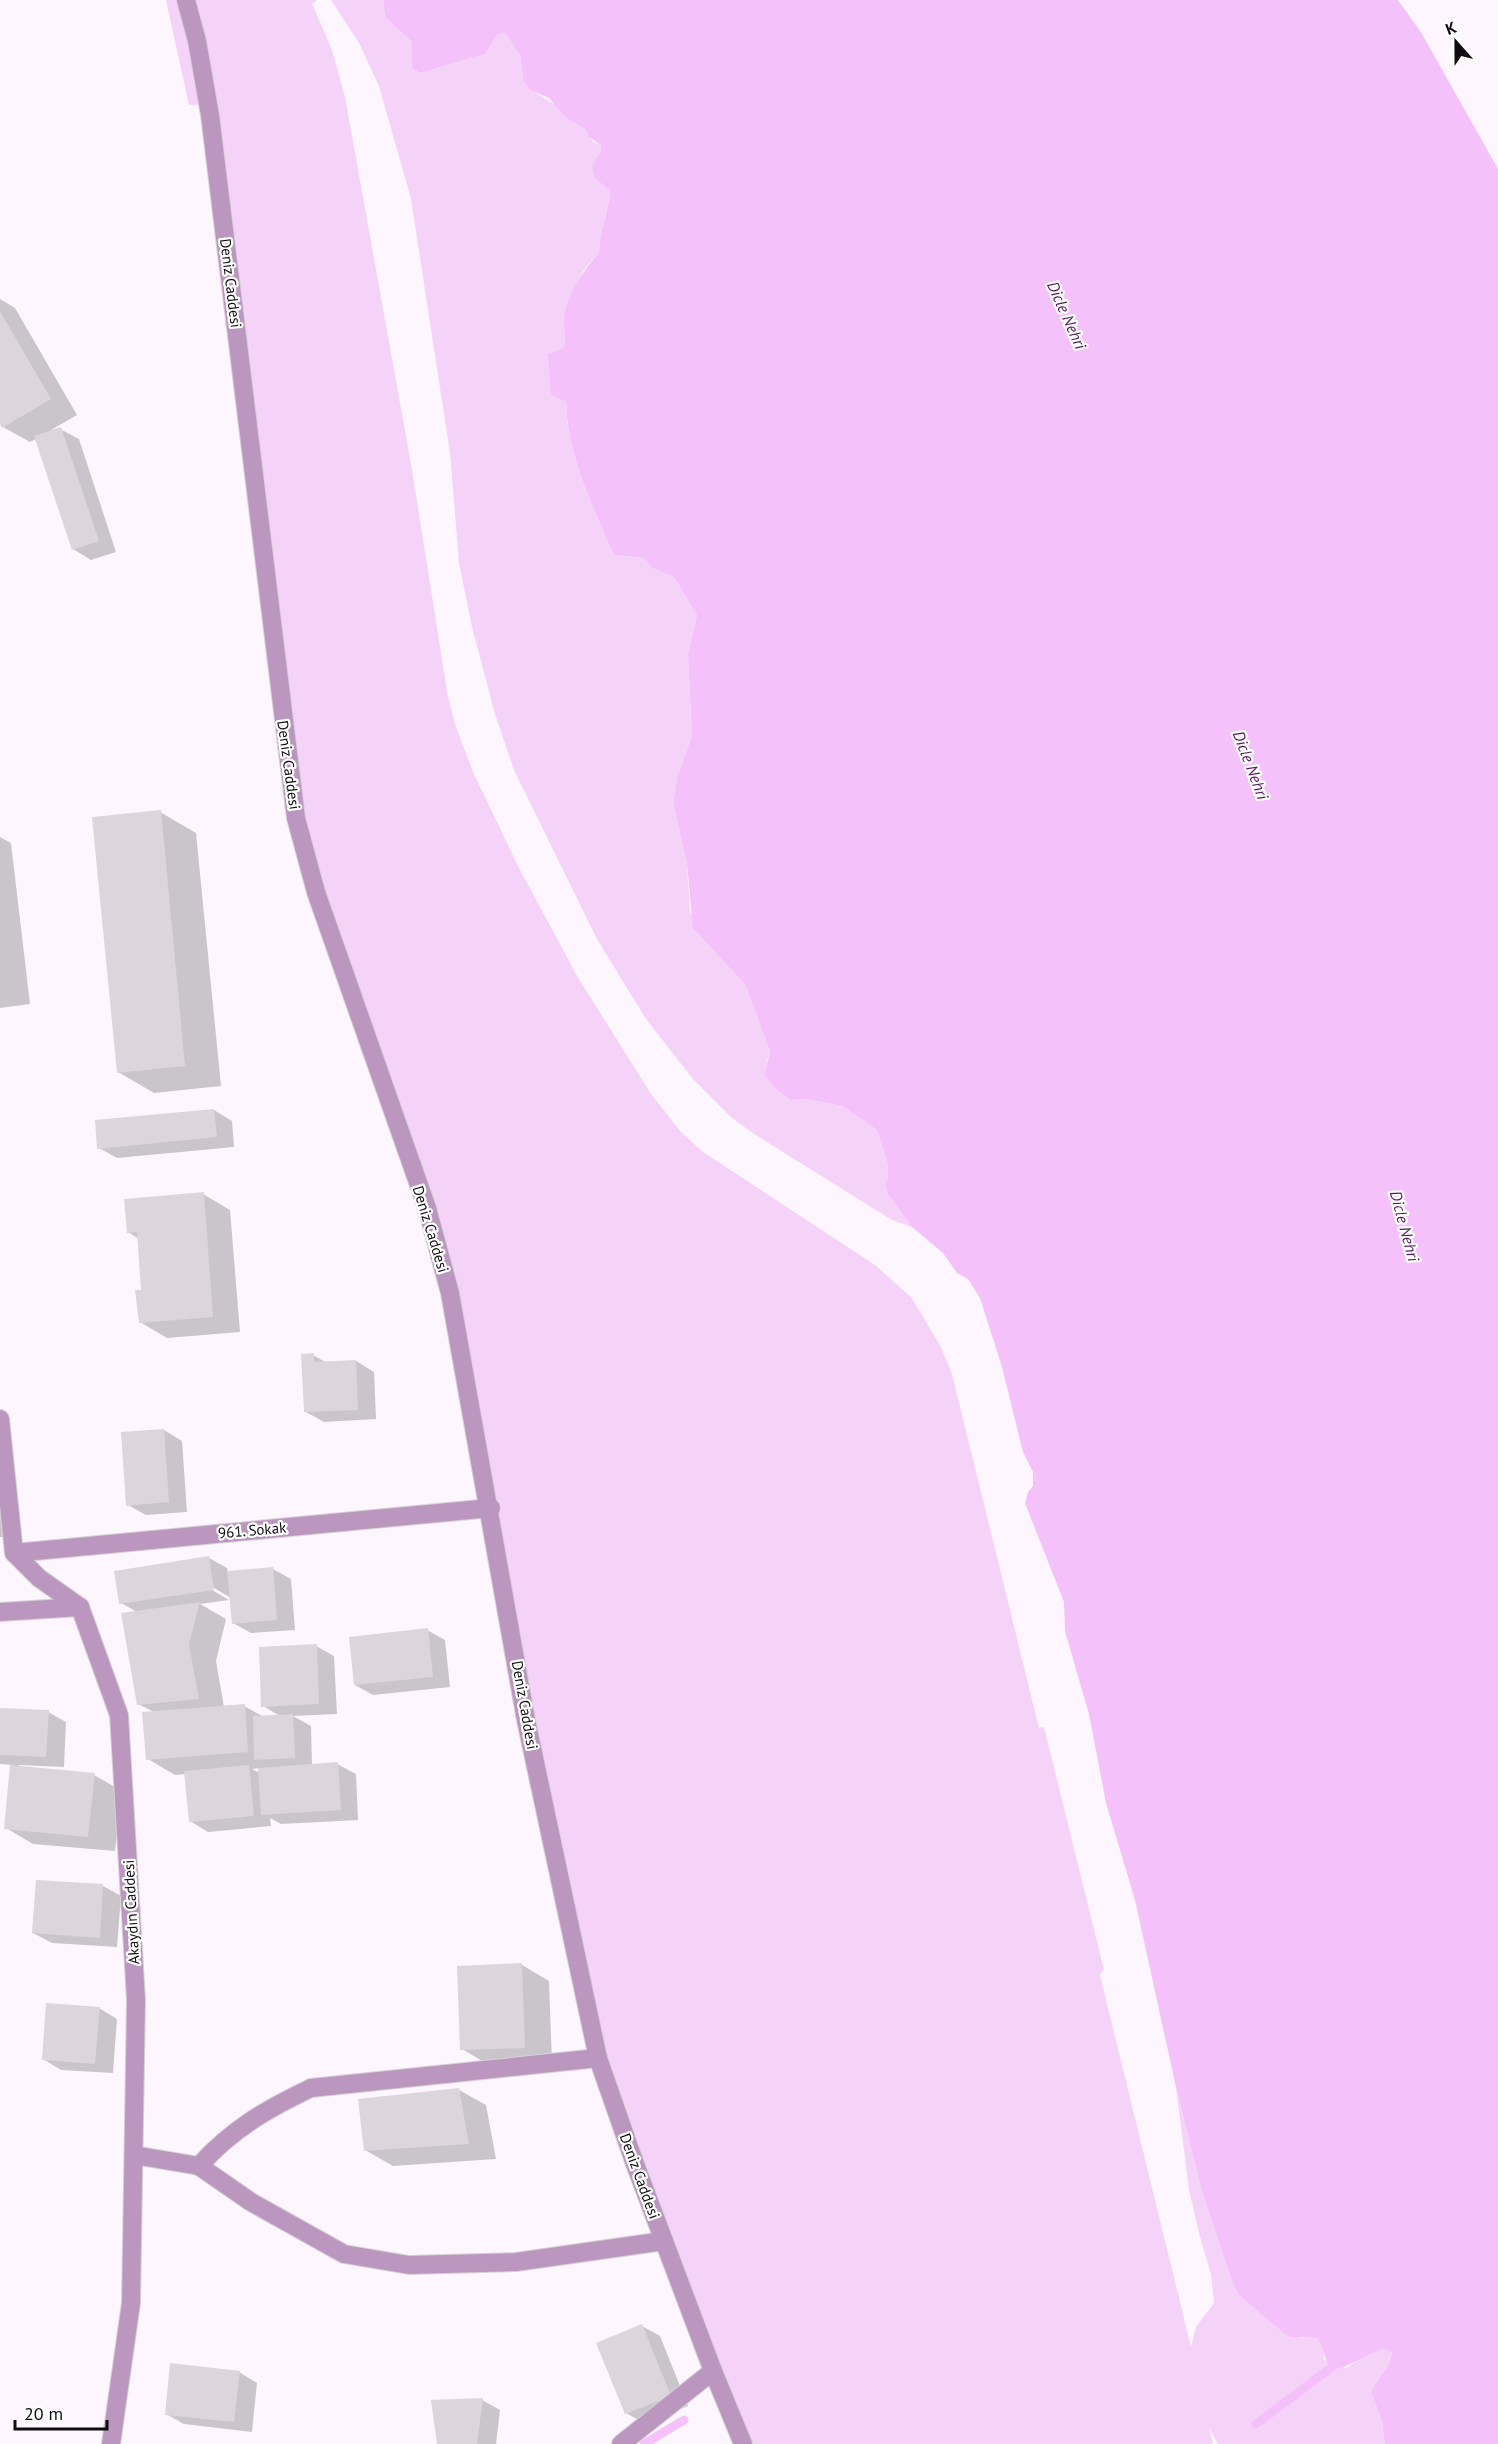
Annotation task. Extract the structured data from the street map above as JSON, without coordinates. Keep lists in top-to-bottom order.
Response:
{
  "streets": {
    "street": ["Deniz Caddesi", "961. Sokak", "Akaydın Caddesi"]
  },
  "crossings": [
    ["Deniz Caddesi", "961. Sokak"]
  ],
  "water": ["Dicle Nehri"],
  "scale_bar": "20 m",
  "north": "top"
}
